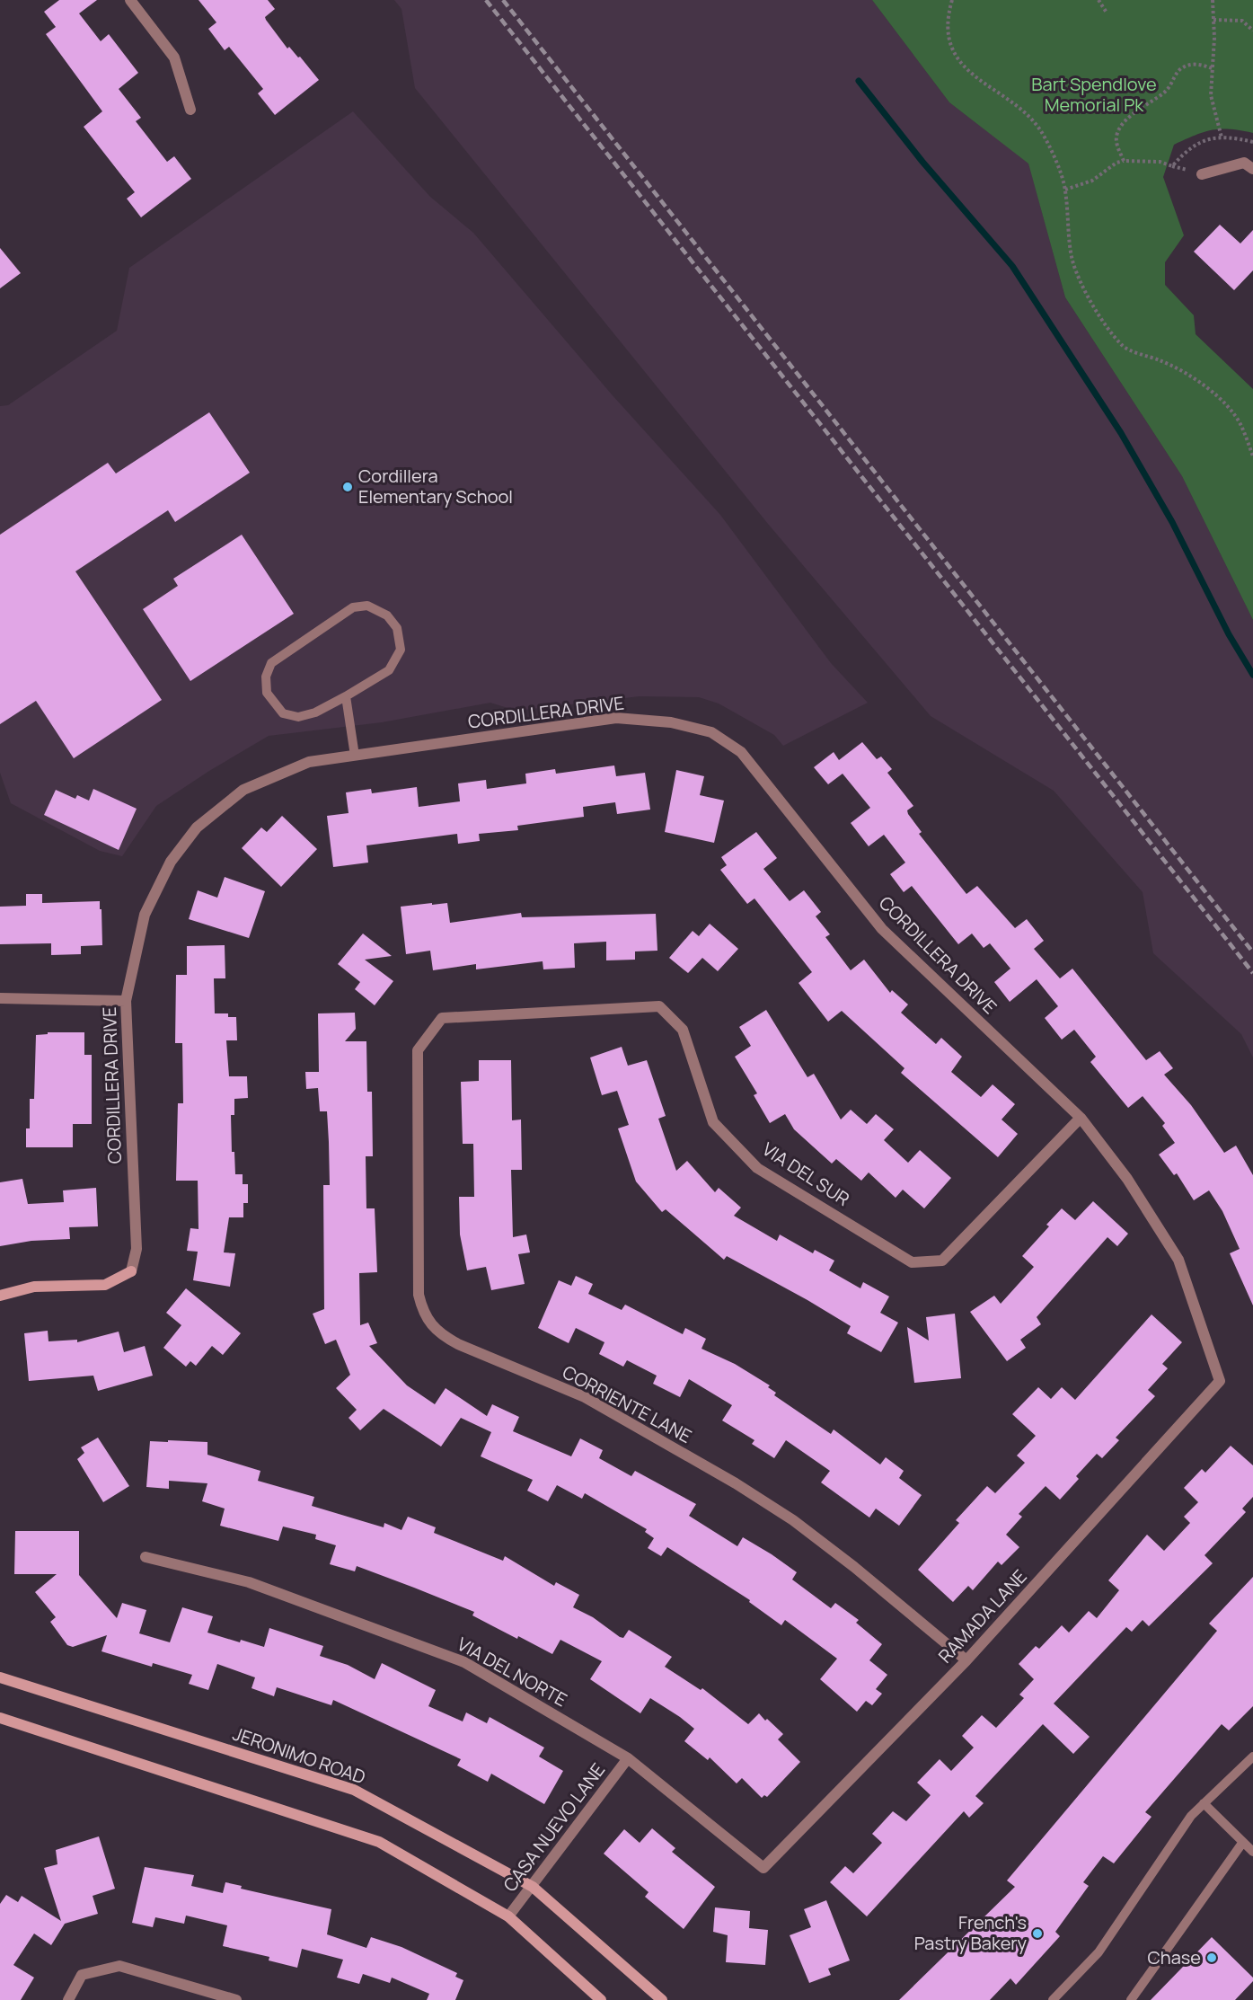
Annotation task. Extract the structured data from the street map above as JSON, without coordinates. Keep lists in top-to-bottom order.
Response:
{
  "streets": {
    "main road": ["CORDILLERA DRIVE", "JERONIMO ROAD"],
    "street": [
      "VIA DEL SUR",
      "CORRIENTE LANE",
      "RAMADA LANE",
      "VIA DEL NORTE",
      "CASA NUEVO LANE"
    ]
  },
  "crossings": [
    ["CORDILLERA DRIVE", "VIA DEL SUR"],
    ["CORDILLERA DRIVE", "RAMADA LANE"],
    ["VIA DEL SUR", "CORRIENTE LANE"],
    ["CORRIENTE LANE", "RAMADA LANE"],
    ["RAMADA LANE", "VIA DEL NORTE"],
    ["VIA DEL NORTE", "CASA NUEVO LANE"],
    ["JERONIMO ROAD", "CASA NUEVO LANE"]
  ],
  "parks": ["Bart Spendlove Memorial Pk"],
  "places": ["Cordillera Elementary School", "French's Pastry Bakery", "Chase"]
}
